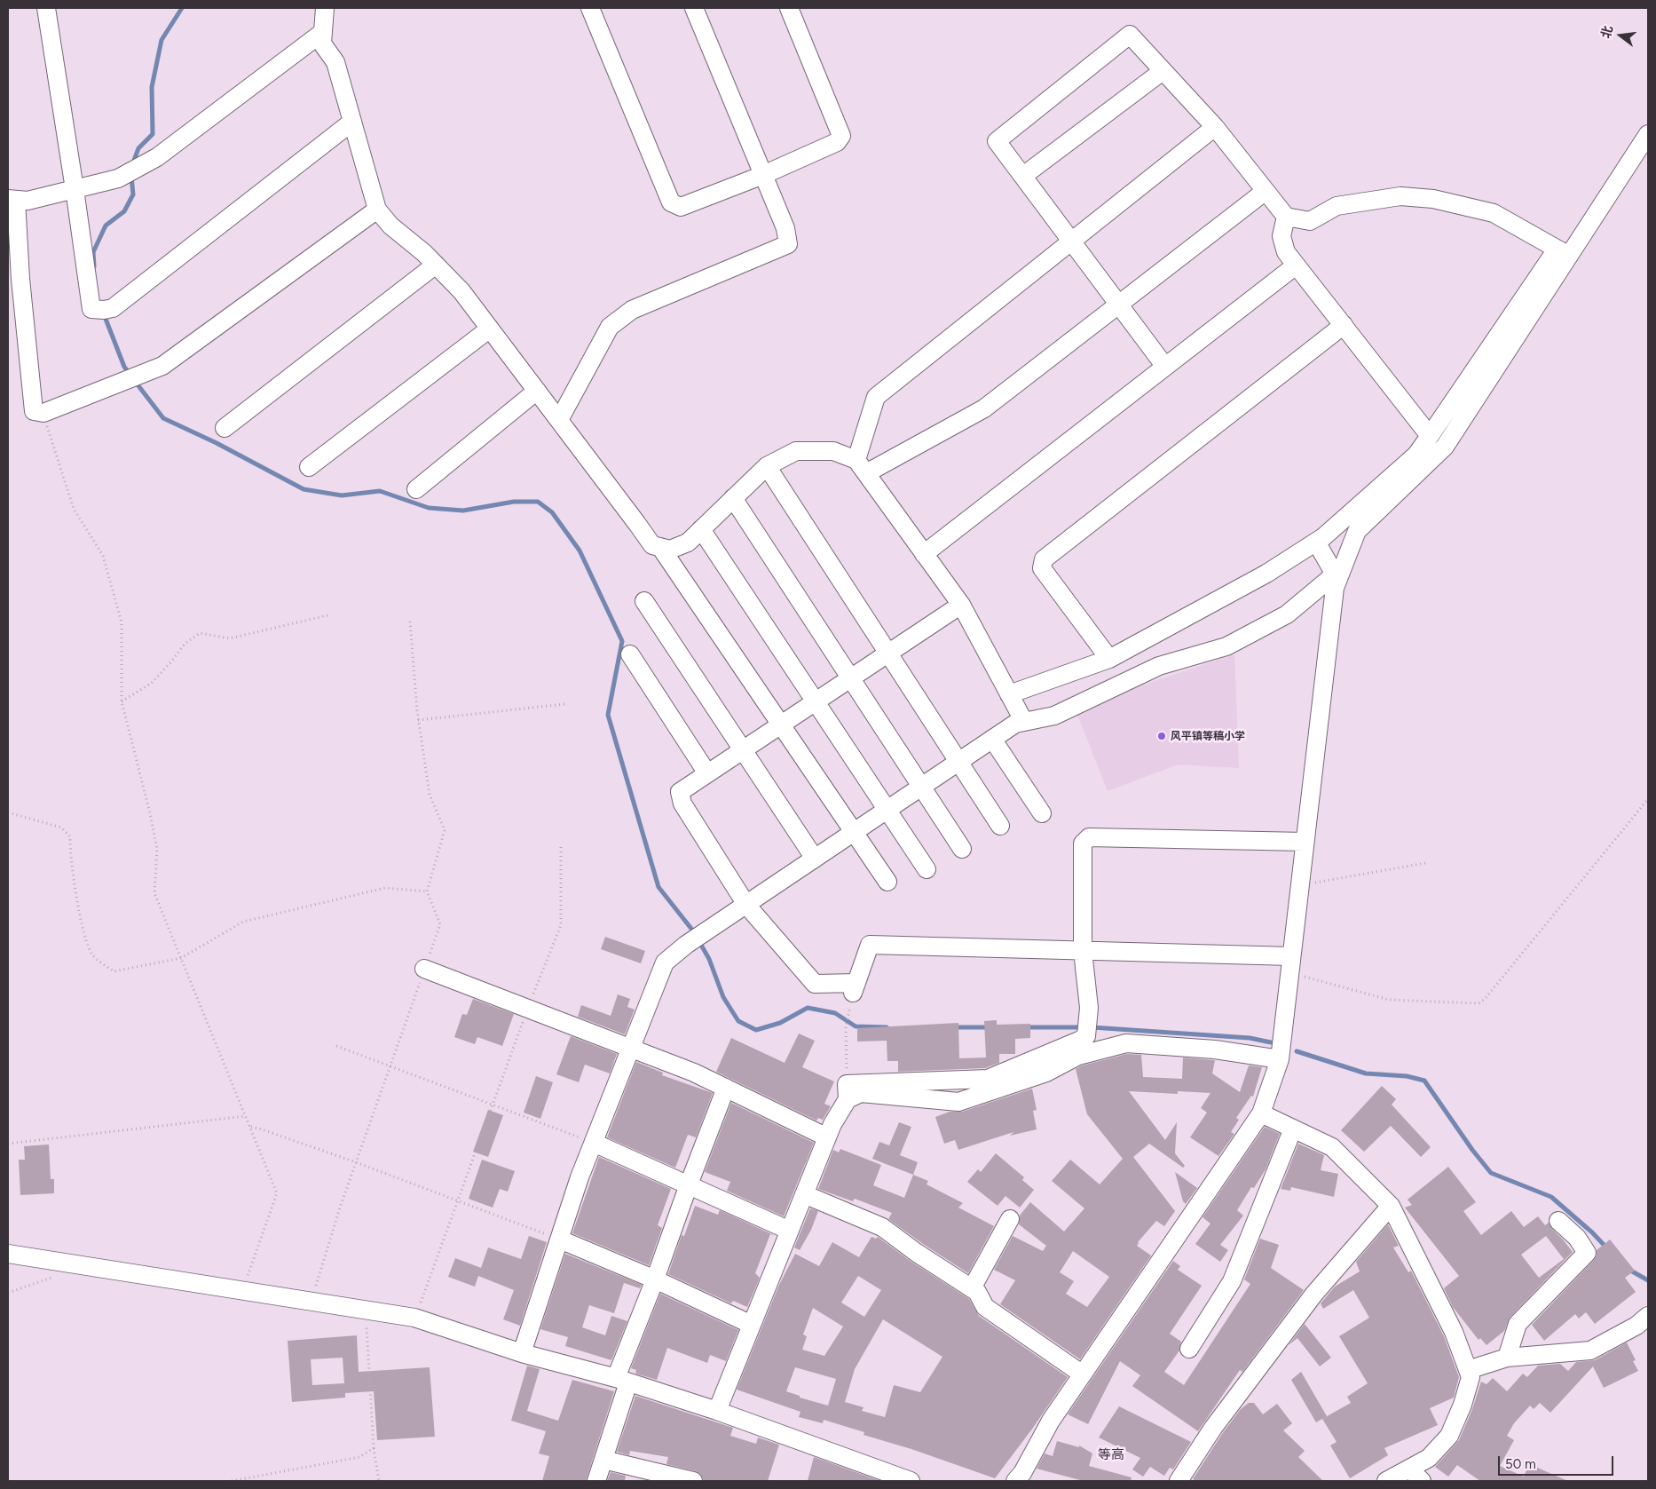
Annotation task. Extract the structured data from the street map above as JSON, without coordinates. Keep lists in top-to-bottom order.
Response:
{
  "districts": ["等高"],
  "places": ["风平镇等稿小学"],
  "scale_bar": "50 m",
  "north": "left"
}
